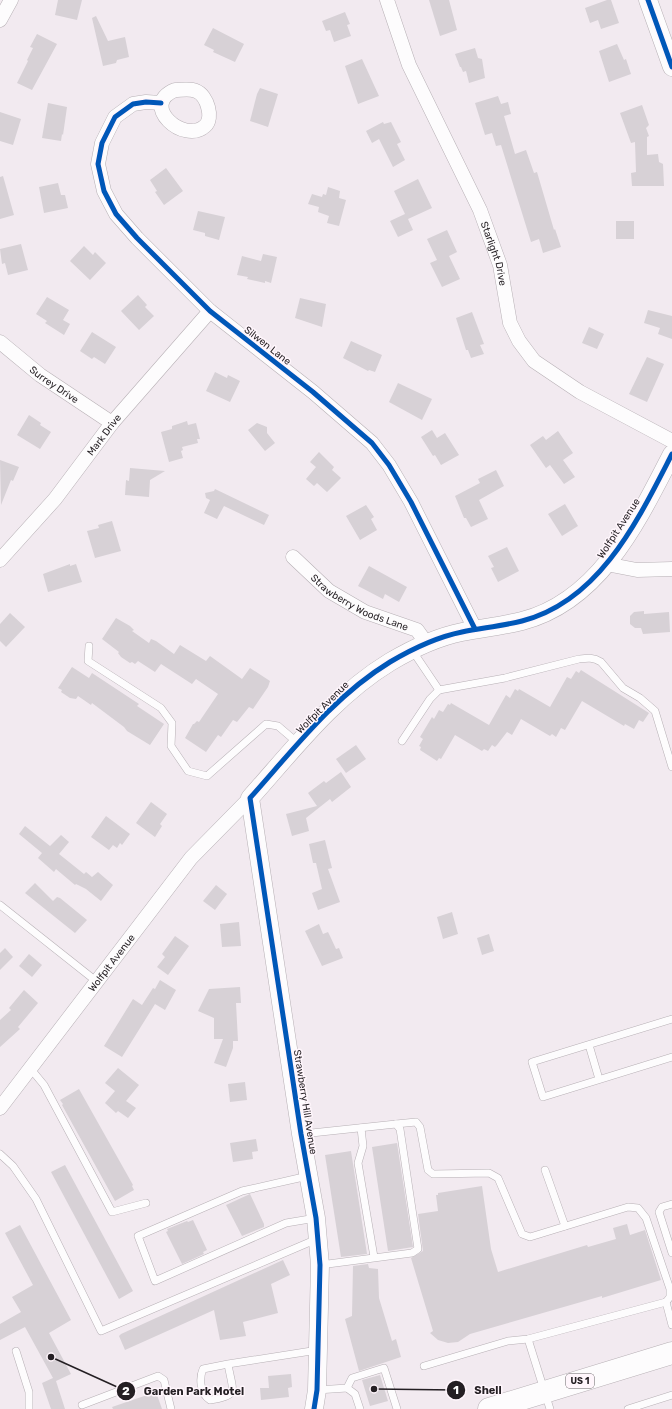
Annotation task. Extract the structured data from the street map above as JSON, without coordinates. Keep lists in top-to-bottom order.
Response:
{
  "streets": {
    "main road": ["US 1"],
    "street": [
      "Starlight Drive",
      "Silwen Lane",
      "Surrey Drive",
      "Mark Drive",
      "Wolfpit Avenue",
      "Strawberry Woods Lane",
      "Strawberry Hill Avenue"
    ]
  },
  "crossings": [
    ["Silwen Lane", "Mark Drive"],
    ["Silwen Lane", "Wolfpit Avenue"],
    ["Surrey Drive", "Mark Drive"],
    ["Wolfpit Avenue", "Strawberry Woods Lane"],
    ["Wolfpit Avenue", "Strawberry Hill Avenue"]
  ],
  "places": ["Garden Park Motel", "Shell"]
}
